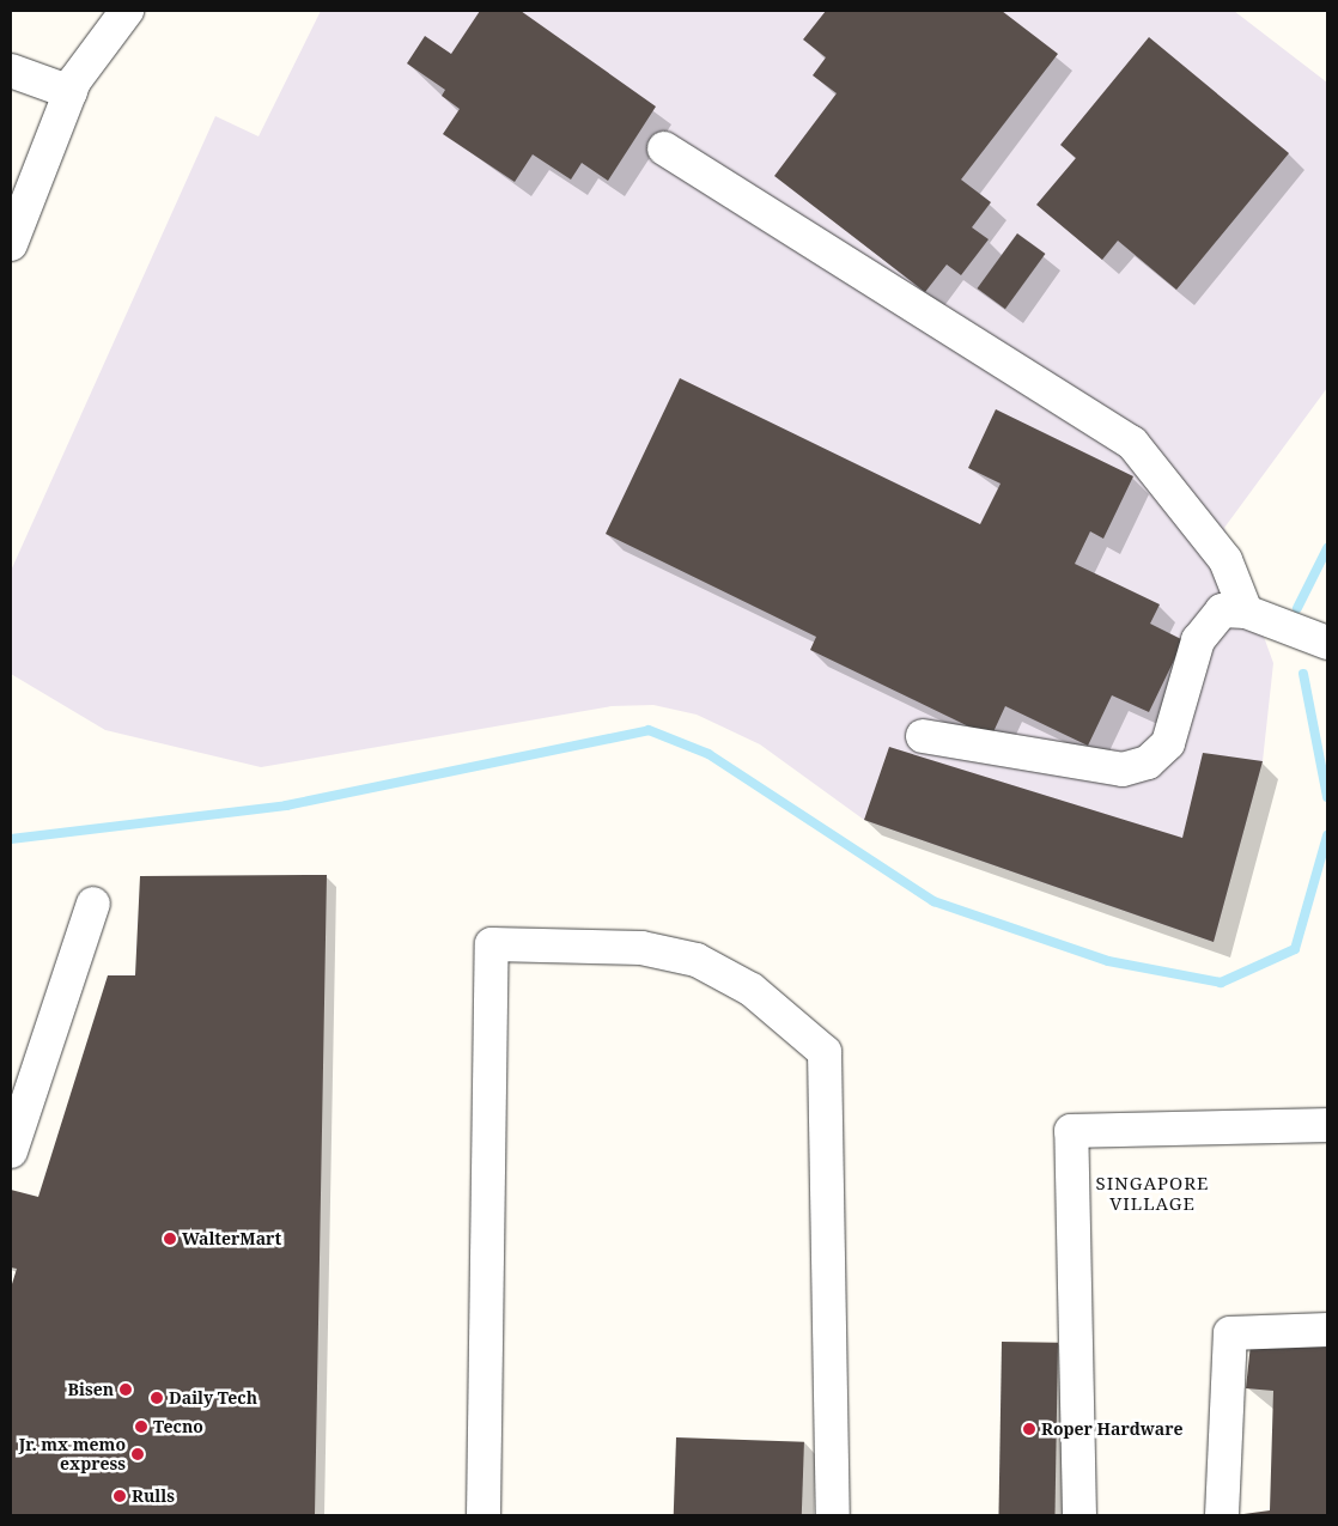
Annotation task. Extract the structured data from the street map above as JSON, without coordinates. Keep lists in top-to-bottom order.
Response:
{
  "districts": ["SINGAPORE VILLAGE"],
  "places": [
    "WalterMart",
    "Bisen",
    "Daily Tech",
    "Tecno",
    "Roper Hardware",
    "Jr. mx memo express",
    "Rulls"
  ]
}
